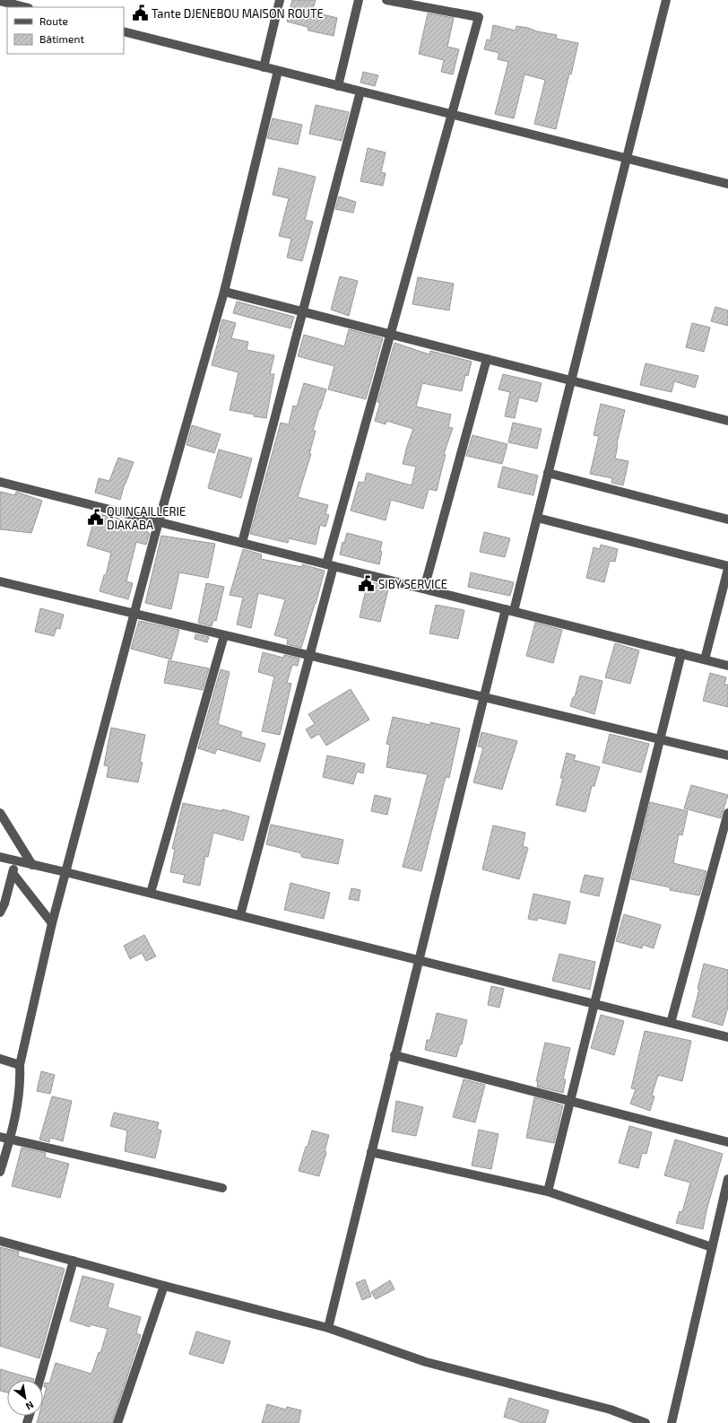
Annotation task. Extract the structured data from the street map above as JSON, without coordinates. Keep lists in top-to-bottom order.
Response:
{
  "places": {
    "public building": ["Tante DJENEBOU MAISON ROUTE", "QUINCAILLERIE DIAKABA", "SIBY SERVICE"]
  },
  "legend": ["Route", "Bâtiment"],
  "north": "bottom right"
}
